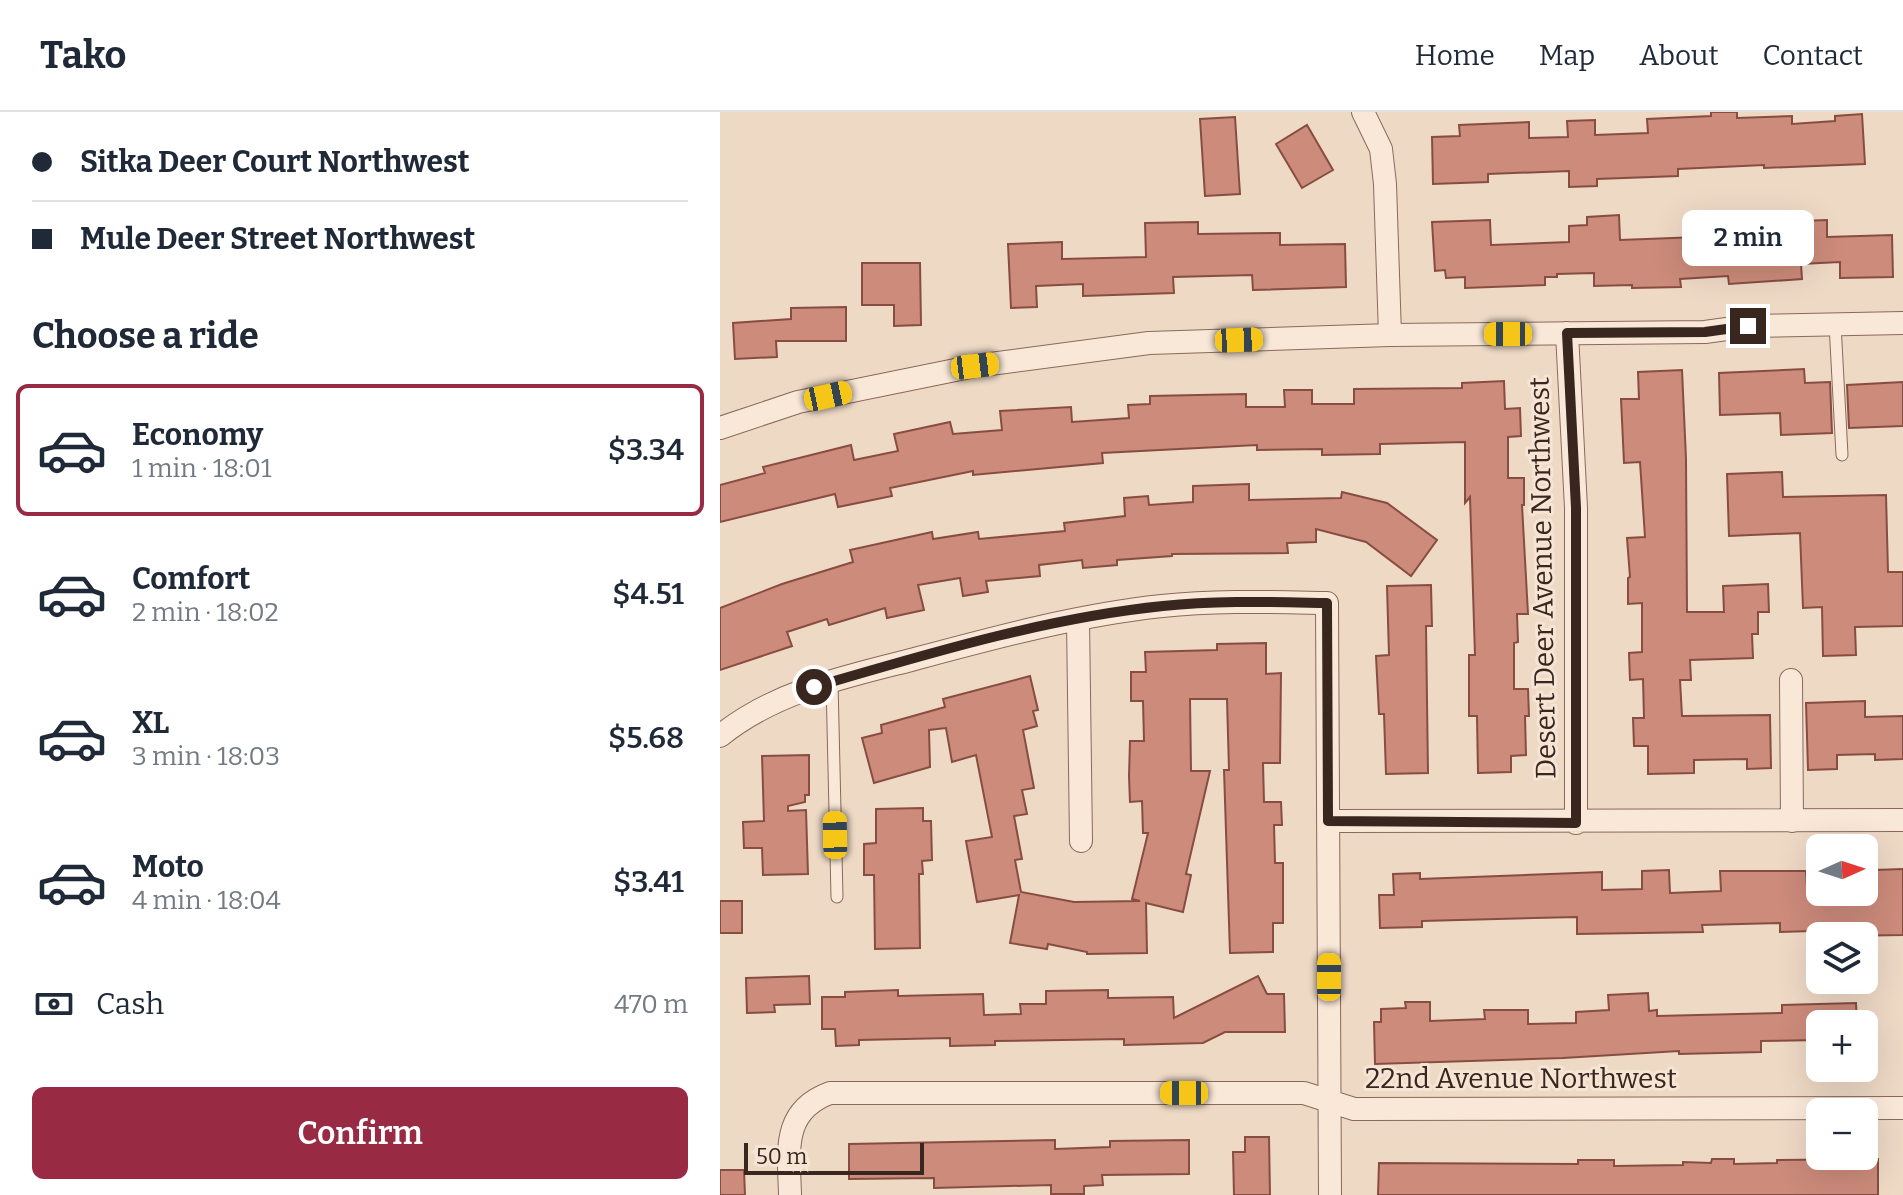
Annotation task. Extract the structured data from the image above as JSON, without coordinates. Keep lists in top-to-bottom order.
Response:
{
  "streets": {
    "street": ["Desert Deer Avenue Northwest", "22nd Avenue Northwest"]
  },
  "scale_bar": "50 m",
  "north": "right",
  "page": {
    "header": "Tako",
    "nav": [
      "Home",
      "Map",
      "About",
      "Contact"
    ],
    "banner": ["Sitka Deer Court Northwest", "Mule Deer Street Northwest"],
    "bubble": "2 min",
    "heading": "Choose a ride",
    "list": [
      {
        "name": "Economy",
        "note": "1 min · 18:01",
        "value": "$3.34"
      },
      {
        "name": "Comfort",
        "note": "2 min · 18:02",
        "value": "$4.51"
      },
      {
        "name": "XL",
        "note": "3 min · 18:03",
        "value": "$5.68"
      },
      {
        "name": "Moto",
        "note": "4 min · 18:04",
        "value": "$3.41"
      }
    ],
    "map_buttons": ["+", "−"],
    "pay": ["Cash", "470 m"],
    "buttons": "Confirm",
    "scale": "50 m"
  }
}
